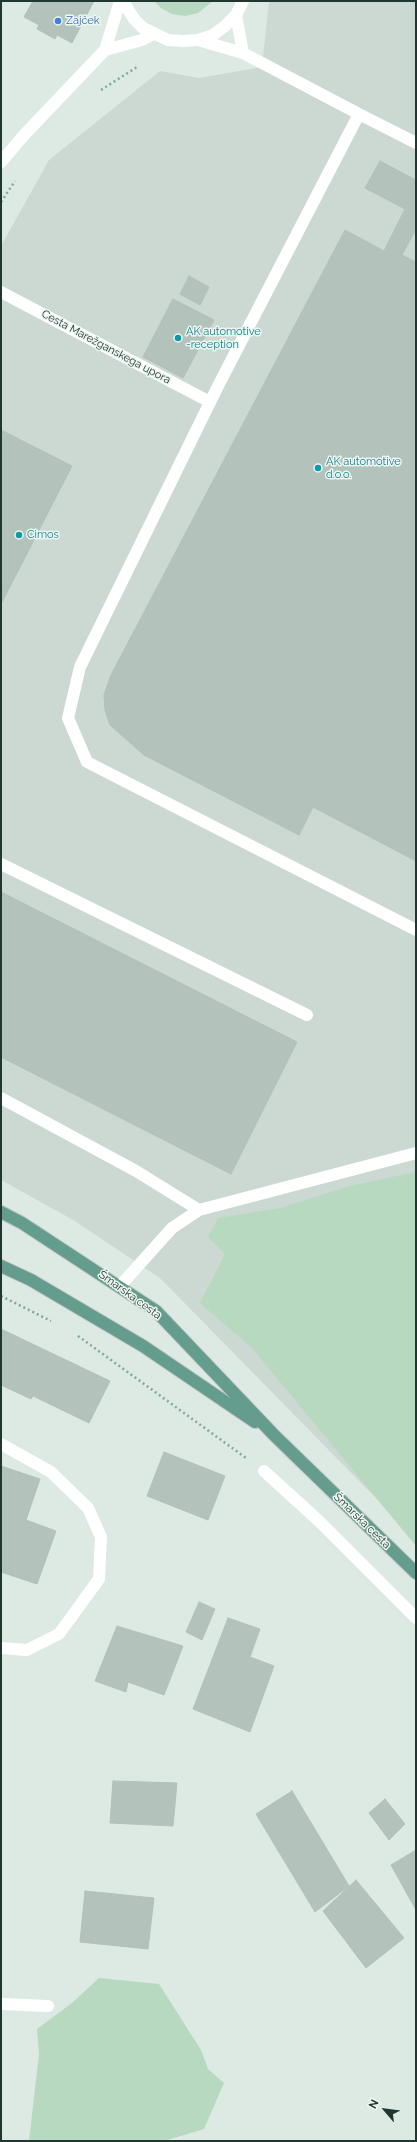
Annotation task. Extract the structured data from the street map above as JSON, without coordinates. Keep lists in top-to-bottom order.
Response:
{
  "streets": {
    "main road": ["Šmarska cesta"],
    "street": ["Cesta Marežganskega upora"]
  },
  "places": [
    "Zajček",
    "AK automotive -reception",
    "AK automotive d.o.o.",
    "Cimos"
  ],
  "north": "top left"
}
